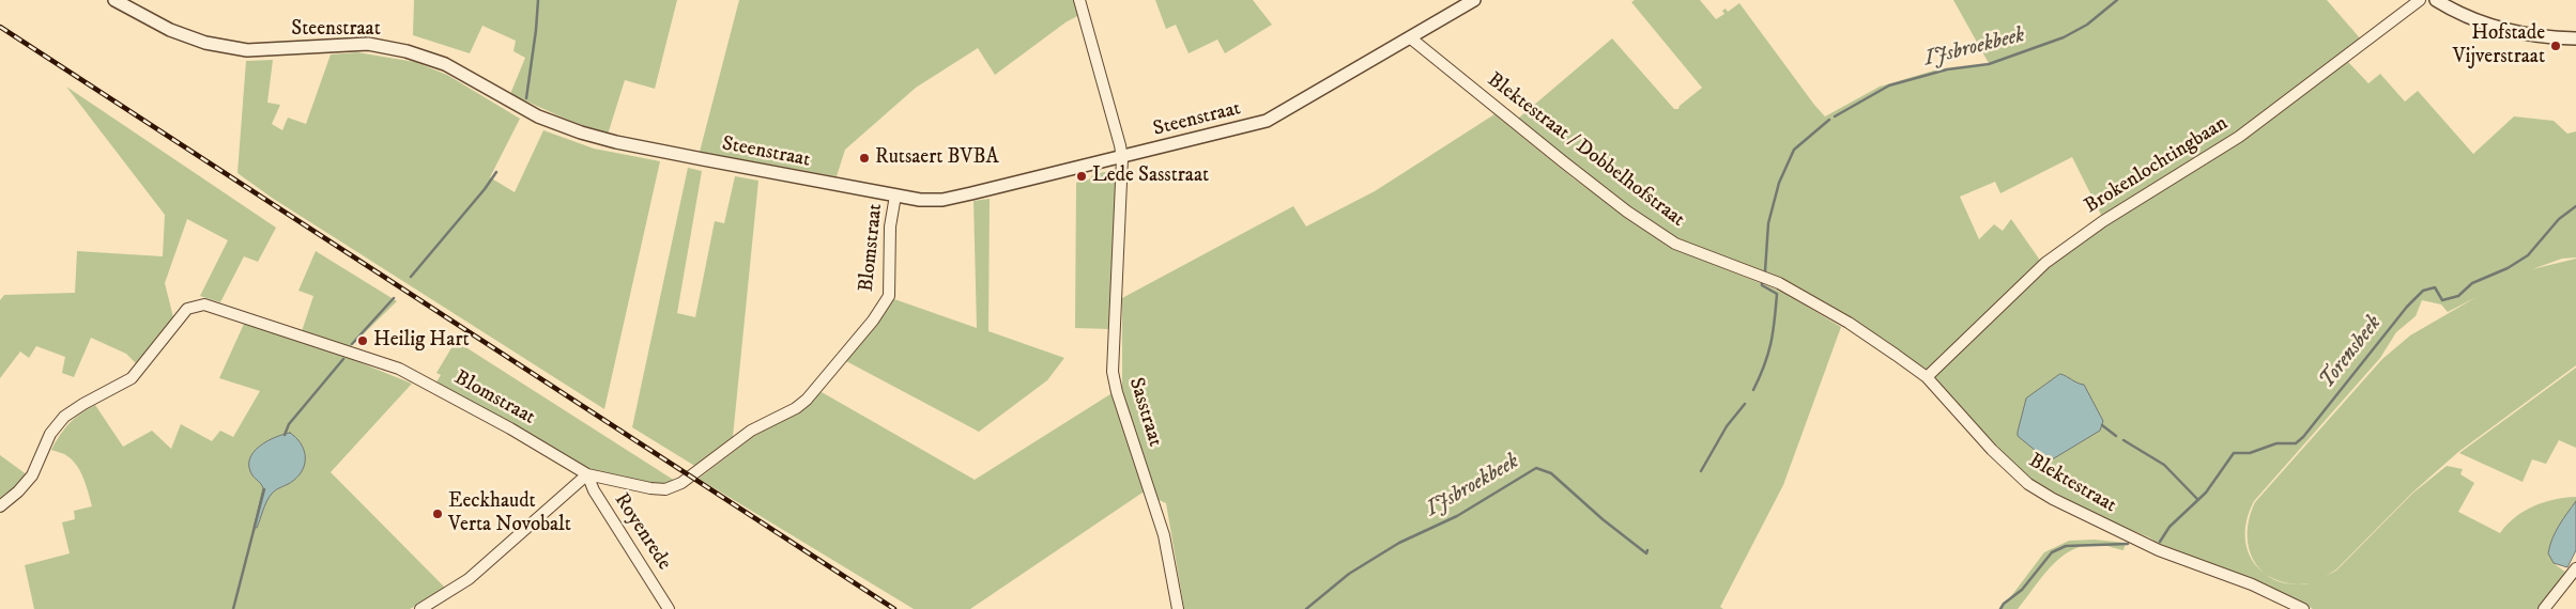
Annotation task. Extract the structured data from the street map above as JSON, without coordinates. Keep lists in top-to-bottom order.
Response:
{
  "streets": {
    "street": [
      "Steenstraat",
      "Blektestraat / Dobbelhofstraat",
      "Brokenlochtingbaan",
      "Blomstraat",
      "Sasstraat",
      "Blektestraat",
      "Royenrede"
    ]
  },
  "crossings": [
    ["Steenstraat", "Blektestraat / Dobbelhofstraat"],
    ["Steenstraat", "Blomstraat"],
    ["Steenstraat", "Sasstraat"],
    ["Blektestraat / Dobbelhofstraat", "Blektestraat"],
    ["Brokenlochtingbaan", "Blektestraat"],
    ["Blomstraat", "Royenrede"]
  ],
  "water": ["IJsbroekbeek", "Torensbeek"],
  "places": [
    "Hofstade Vijverstraat",
    "Rutsaert BVBA",
    "Lede Sasstraat",
    "Heilig Hart",
    "Eeckhaudt Verta Novobalt"
  ]
}
